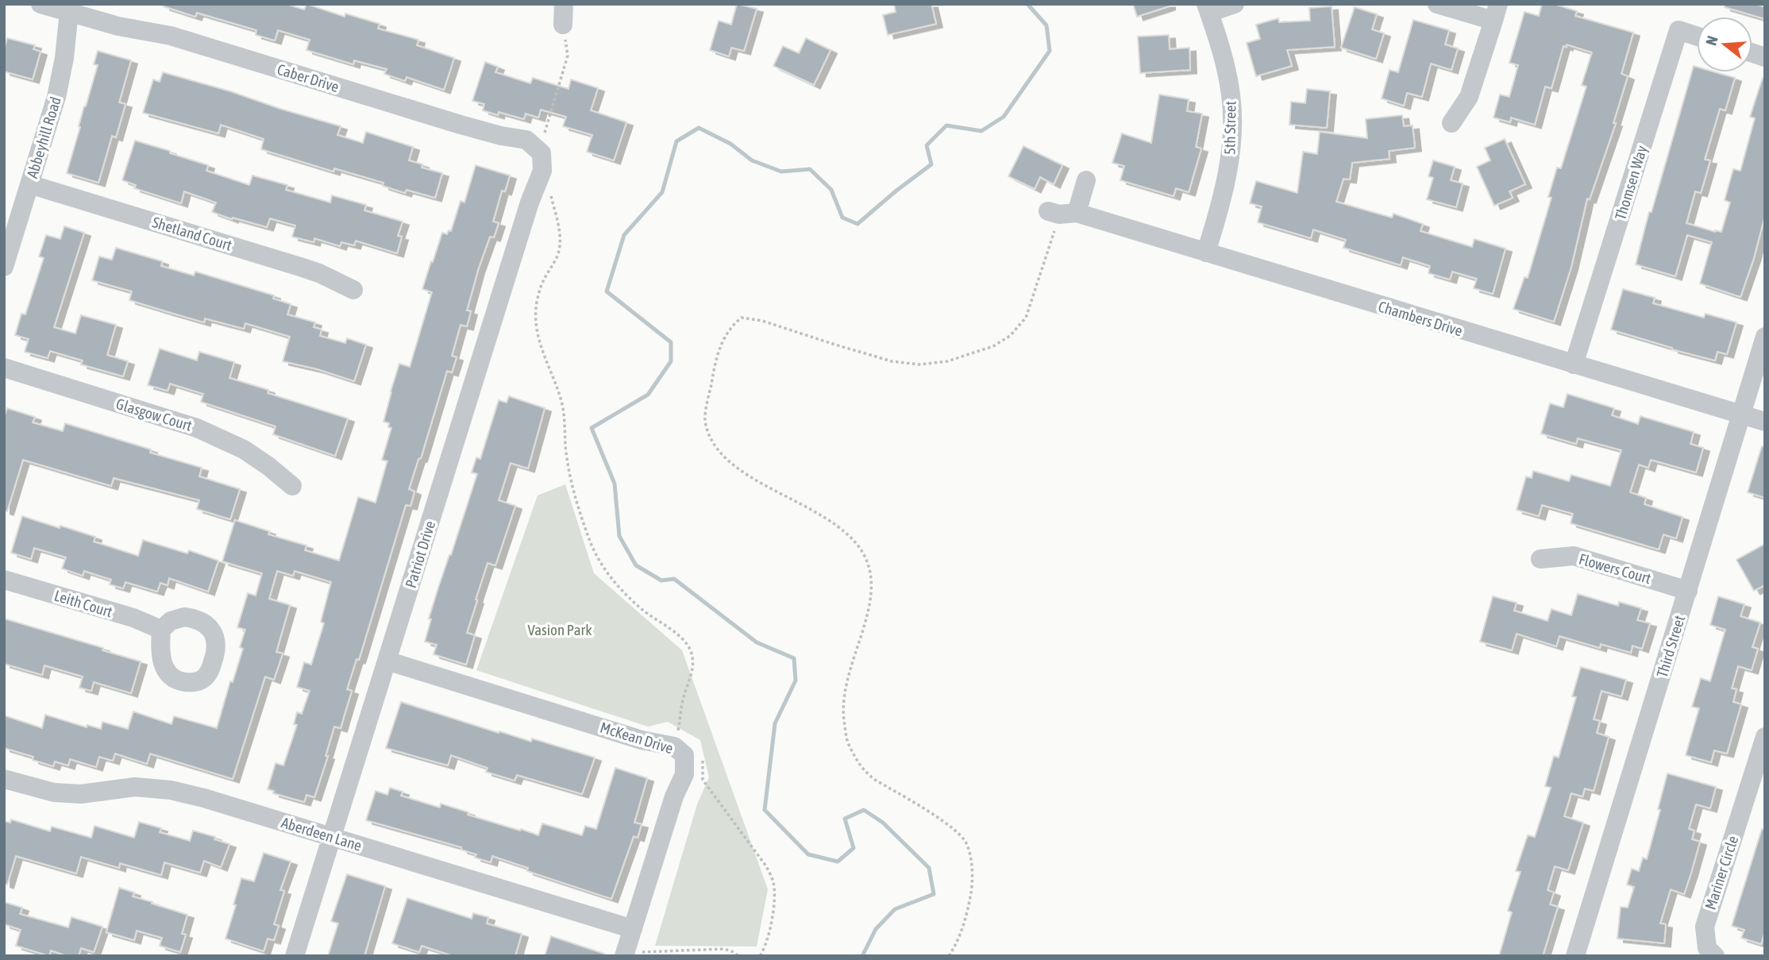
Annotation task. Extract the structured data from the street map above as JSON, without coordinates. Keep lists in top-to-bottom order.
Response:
{
  "streets": {
    "street": [
      "Caber Drive",
      "5th Street",
      "Abbeyhill Road",
      "Thomsen Way",
      "Shetland Court",
      "Chambers Drive",
      "Glasgow Court",
      "Patriot Drive",
      "Flowers Court",
      "Leith Court",
      "Third Street",
      "McKean Drive",
      "Aberdeen Lane",
      "Mariner Circle"
    ]
  },
  "crossings": [
    ["Caber Drive", "Abbeyhill Road"],
    ["Caber Drive", "Patriot Drive"],
    ["5th Street", "Chambers Drive"],
    ["Abbeyhill Road", "Shetland Court"],
    ["Thomsen Way", "Chambers Drive"],
    ["Chambers Drive", "Third Street"],
    ["Patriot Drive", "McKean Drive"],
    ["Patriot Drive", "Aberdeen Lane"],
    ["Flowers Court", "Third Street"],
    ["McKean Drive", "Aberdeen Lane"]
  ],
  "parks": ["Vasion Park"],
  "north": "left"
}
